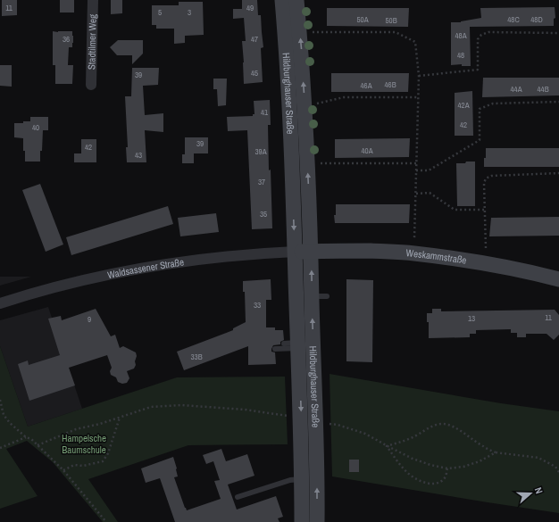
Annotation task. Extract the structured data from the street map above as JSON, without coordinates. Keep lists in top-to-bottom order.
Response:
{
  "streets": {
    "main road": ["Hildburghauser Straße", "Weskammstraße"],
    "street": ["Stadtilmer Weg", "Waldsassener Straße"]
  },
  "crossings": [
    ["Hildburghauser Straße", "Weskammstraße"],
    ["Hildburghauser Straße", "Waldsassener Straße"]
  ],
  "parks": ["Hampelsche Baumschule"],
  "house_numbers": [
    "11",
    "49",
    "5",
    "3",
    "50A",
    "48C",
    "48D",
    "50B",
    "48A",
    "36",
    "47",
    "48",
    "45",
    "39",
    "46B",
    "46A",
    "44A",
    "44B",
    "42A",
    "41",
    "42",
    "40",
    "39",
    "42",
    "40A",
    "39A",
    "43",
    "37",
    "35",
    "33",
    "11",
    "13",
    "9",
    "33B"
  ],
  "north": "right"
}
